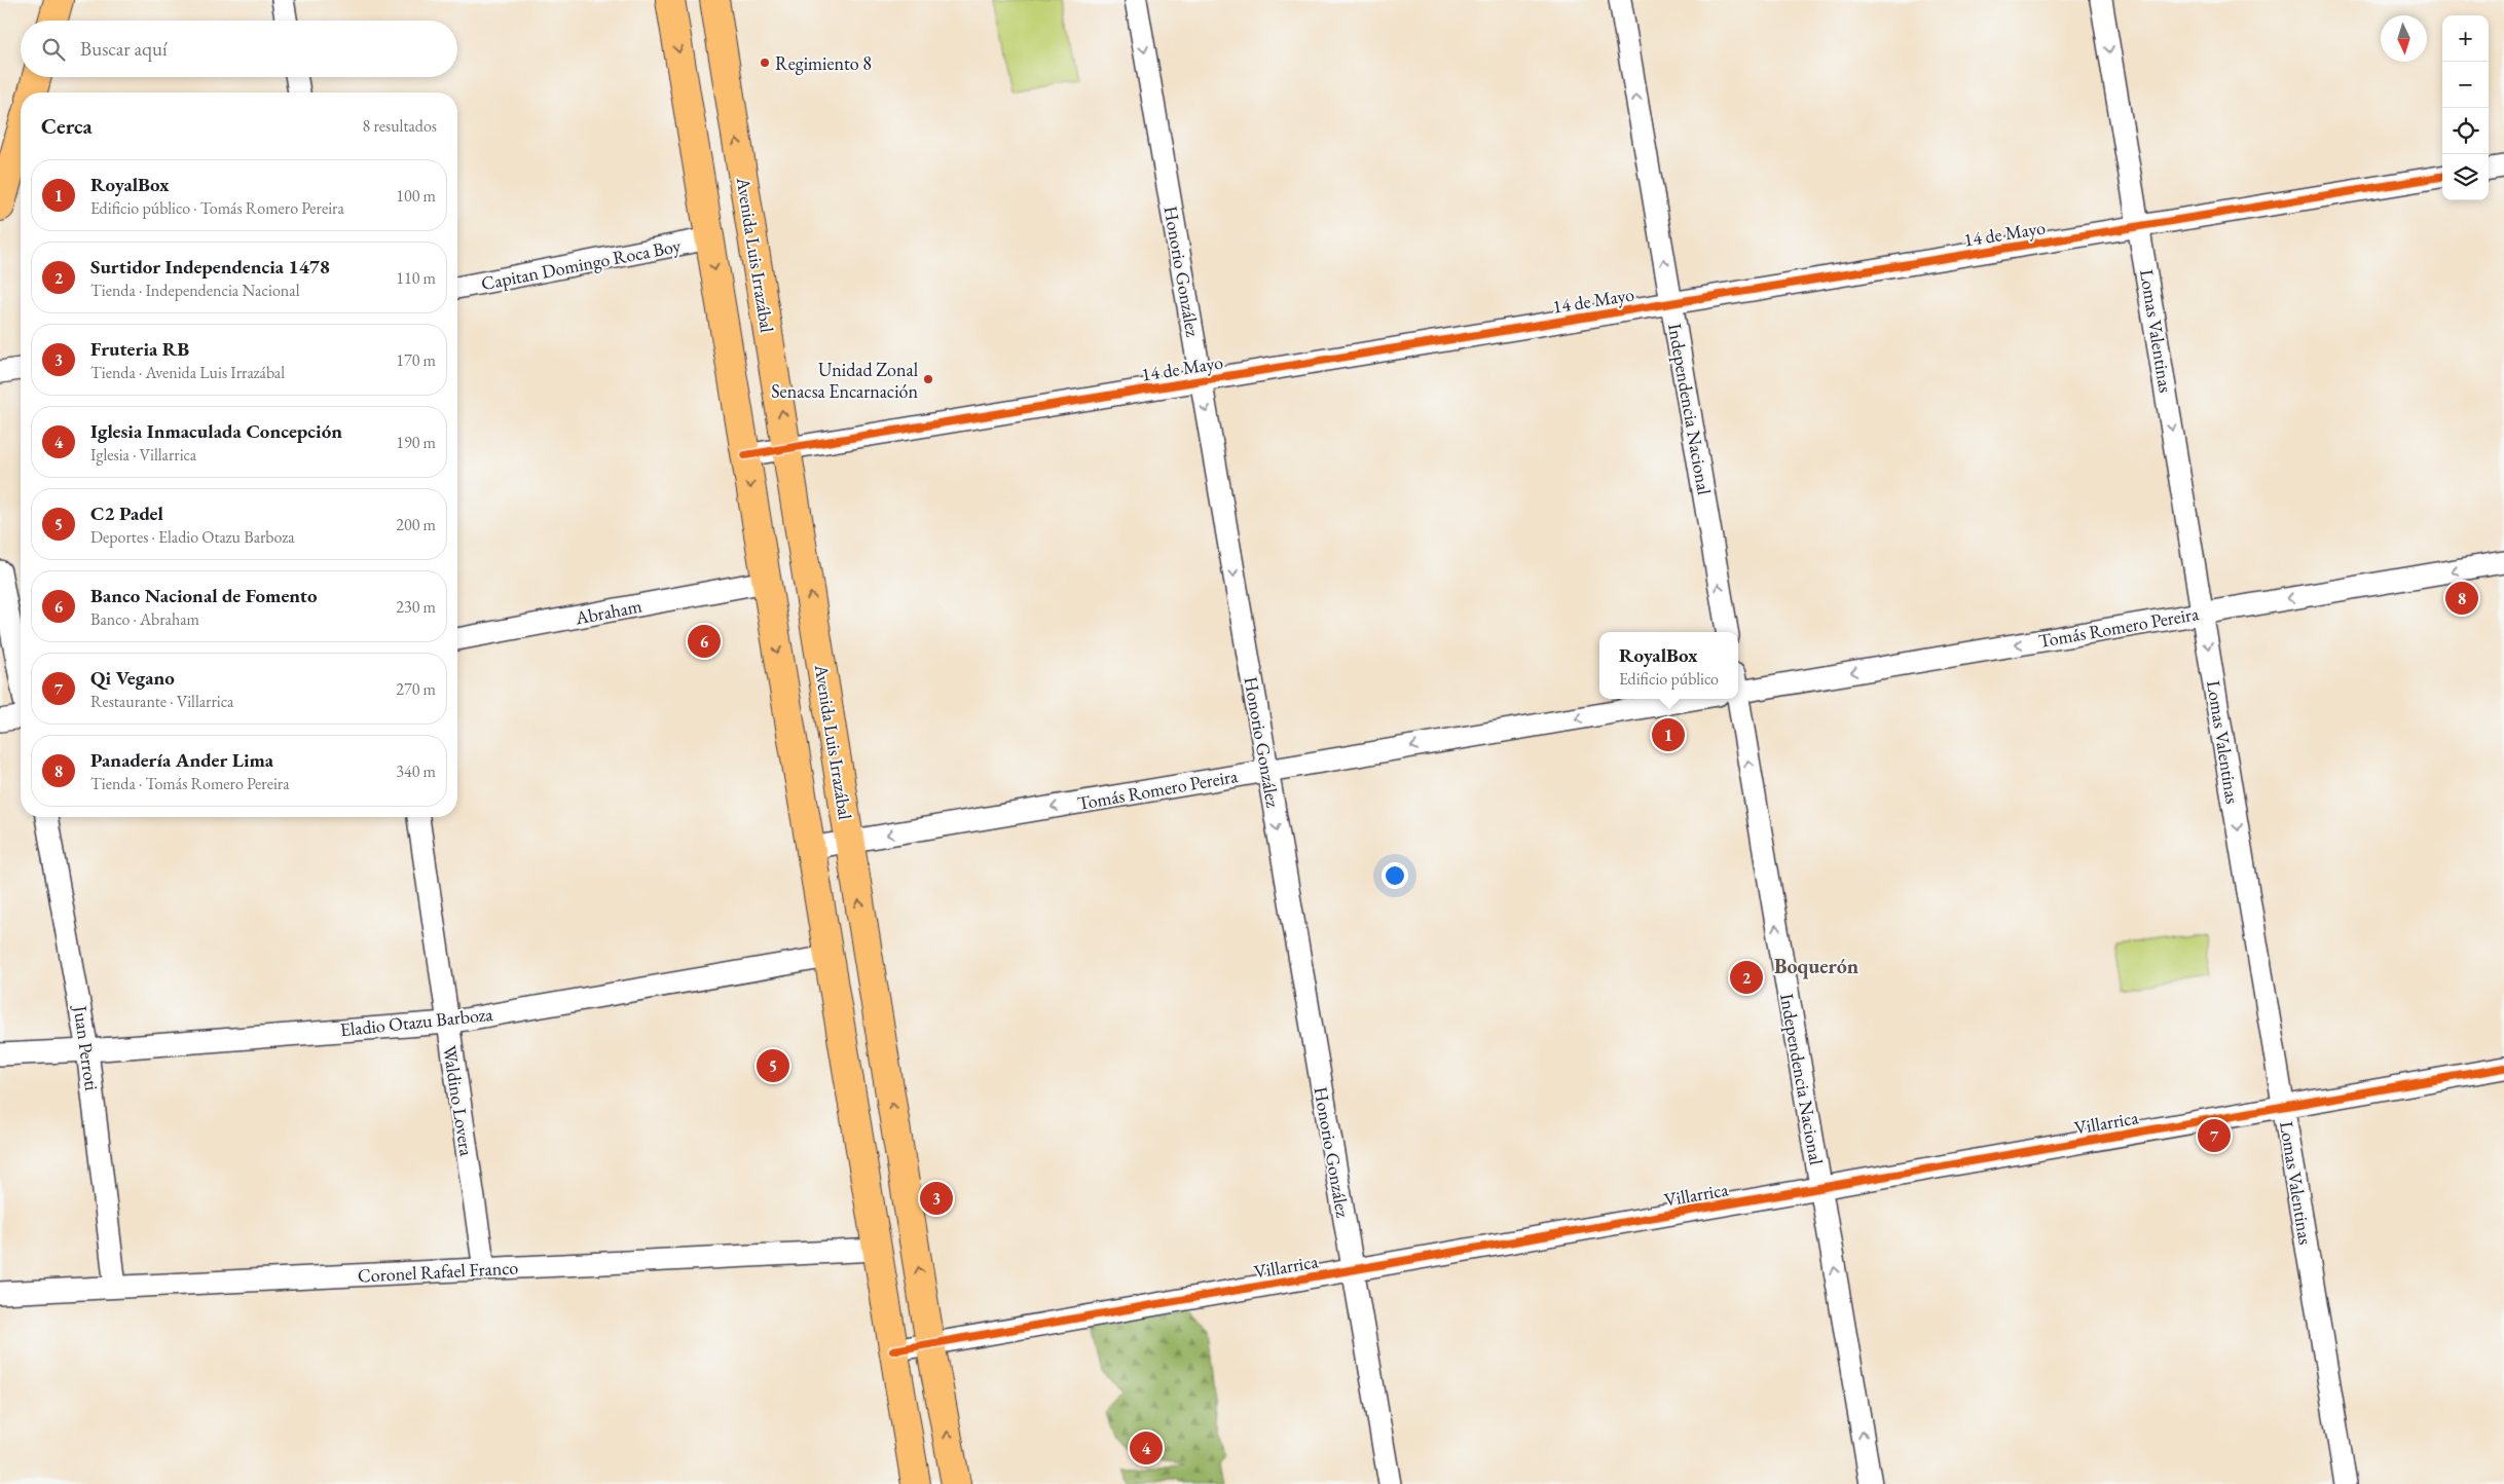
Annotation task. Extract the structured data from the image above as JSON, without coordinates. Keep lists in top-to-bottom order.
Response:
{
  "streets": {
    "main road": ["Avenida Luis Irrazábal"],
    "street": [
      "14 de Mayo",
      "Capitan Domingo Roca Boy",
      "Honorio González",
      "Lomas Valentinas",
      "Independencia Nacional",
      "Abraham",
      "Tomás Romero Pereira",
      "Eladio Otazu Barboza",
      "Juan Perroti",
      "Waldino Lovera",
      "Villarrica",
      "Coronel Rafael Franco"
    ]
  },
  "crossings": [
    ["14 de Mayo", "Avenida Luis Irrazábal"],
    ["14 de Mayo", "Honorio González"],
    ["14 de Mayo", "Lomas Valentinas"],
    ["14 de Mayo", "Independencia Nacional"],
    ["Avenida Luis Irrazábal", "Tomás Romero Pereira"],
    ["Avenida Luis Irrazábal", "Villarrica"],
    ["Honorio González", "Tomás Romero Pereira"],
    ["Honorio González", "Villarrica"],
    ["Lomas Valentinas", "Tomás Romero Pereira"],
    ["Lomas Valentinas", "Villarrica"],
    ["Independencia Nacional", "Villarrica"],
    ["Eladio Otazu Barboza", "Juan Perroti"],
    ["Eladio Otazu Barboza", "Waldino Lovera"],
    ["Juan Perroti", "Coronel Rafael Franco"],
    ["Waldino Lovera", "Coronel Rafael Franco"]
  ],
  "one_way": [
    "Honorio González",
    "Lomas Valentinas",
    "Independencia Nacional",
    "Tomás Romero Pereira"
  ],
  "districts": ["Boquerón"],
  "places": ["Regimiento 8", "Unidad Zonal Senacsa Encarnación"],
  "north": "bottom",
  "page": {
    "map_buttons": ["+", "−"],
    "search": "Buscar aquí",
    "heading": ["Cerca", "8 resultados"],
    "list": [
      {
        "mark": "1",
        "name": "RoyalBox",
        "note": "Edificio público · Tomás Romero Pereira",
        "value": "100 m"
      },
      {
        "mark": "2",
        "name": "Surtidor Independencia 1478",
        "note": "Tienda · Independencia Nacional",
        "value": "110 m"
      },
      {
        "mark": "3",
        "name": "Fruteria RB",
        "note": "Tienda · Avenida Luis Irrazábal",
        "value": "170 m"
      },
      {
        "mark": "4",
        "name": "Iglesia Inmaculada Concepción",
        "note": "Iglesia · Villarrica",
        "value": "190 m"
      },
      {
        "mark": "5",
        "name": "C2 Padel",
        "note": "Deportes · Eladio Otazu Barboza",
        "value": "200 m"
      },
      {
        "mark": "6",
        "name": "Banco Nacional de Fomento",
        "note": "Banco · Abraham",
        "value": "230 m"
      },
      {
        "mark": "7",
        "name": "Qi Vegano",
        "note": "Restaurante · Villarrica",
        "value": "270 m"
      },
      {
        "mark": "8",
        "name": "Panadería Ander Lima",
        "note": "Tienda · Tomás Romero Pereira",
        "value": "340 m"
      }
    ],
    "pins": [
      "8",
      "6",
      "1",
      "2",
      "5",
      "7",
      "3",
      "4"
    ],
    "popup": ["RoyalBox", "Edificio público"]
  }
}
